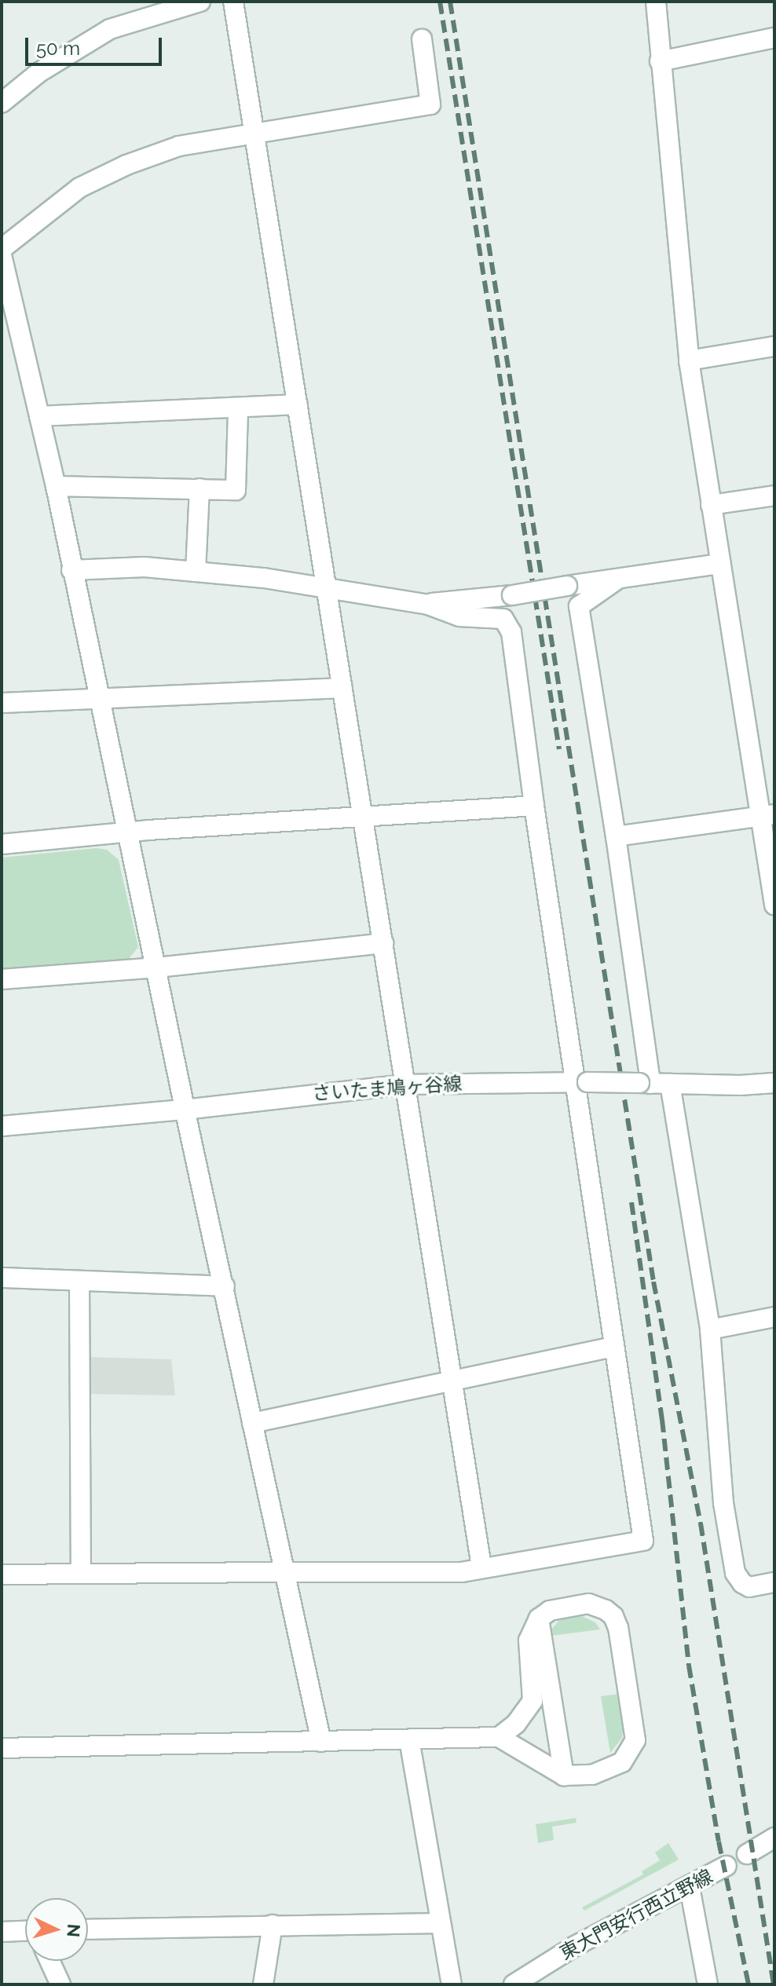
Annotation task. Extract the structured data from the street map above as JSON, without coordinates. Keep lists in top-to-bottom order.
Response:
{
  "streets": {
    "street": ["さいたま鳩ヶ谷線", "東大門安行西立野線"]
  },
  "scale_bar": "50 m",
  "north": "right"
}
